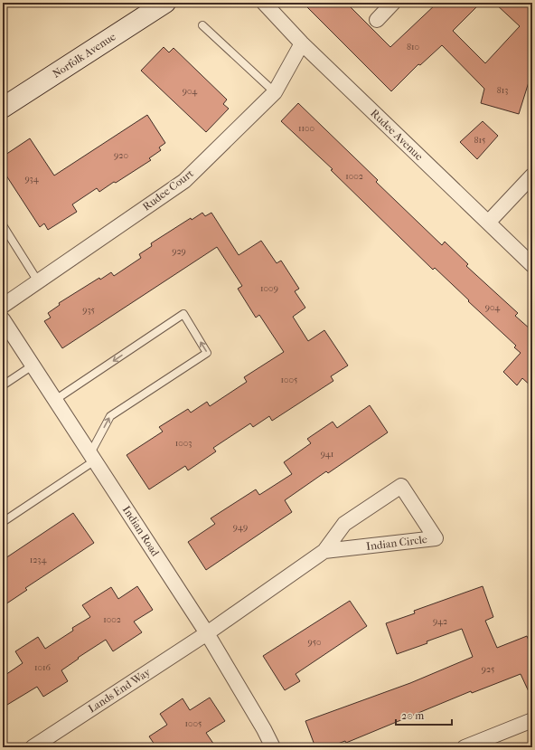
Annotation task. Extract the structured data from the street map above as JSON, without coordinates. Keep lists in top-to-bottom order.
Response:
{
  "streets": {
    "main road": ["Norfolk Avenue"],
    "street": [
      "Rudee Avenue",
      "Rudee Court",
      "Indian Road",
      "Indian Circle",
      "Lands End Way"
    ]
  },
  "crossings": [
    ["Rudee Avenue", "Rudee Court"],
    ["Indian Road", "Indian Circle"],
    ["Indian Road", "Lands End Way"],
    ["Indian Circle", "Lands End Way"]
  ],
  "house_numbers": [
    "810",
    "813",
    "904",
    "1100",
    "815",
    "920",
    "1002",
    "934",
    "929",
    "1009",
    "904",
    "935",
    "1005",
    "1003",
    "941",
    "949",
    "1234",
    "1002",
    "942",
    "950",
    "1016",
    "925",
    "1005"
  ],
  "scale_bar": "20 m"
}
